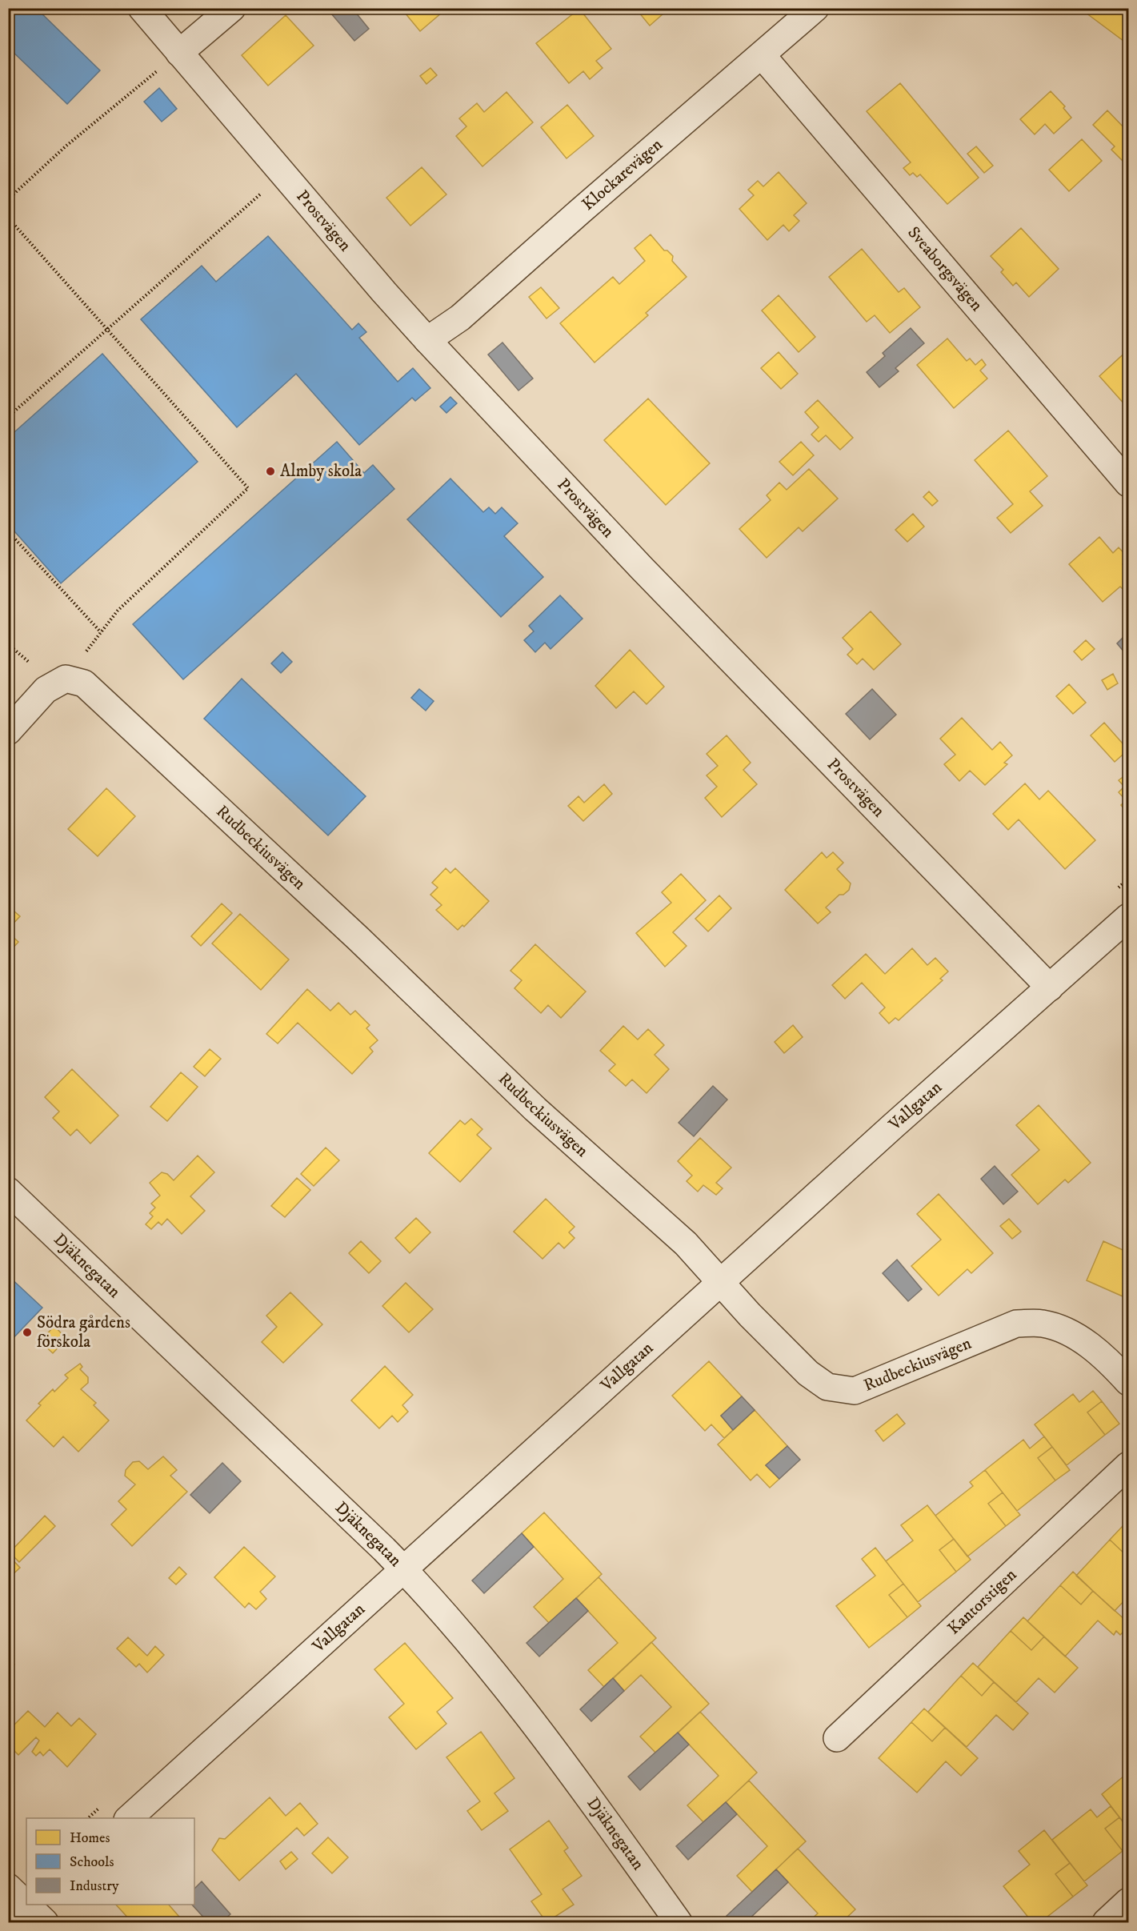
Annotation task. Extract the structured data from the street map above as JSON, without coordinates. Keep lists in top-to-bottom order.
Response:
{
  "streets": {
    "street": [
      "Klockarevägen",
      "Prostvägen",
      "Sveaborgsvägen",
      "Rudbeckiusvägen",
      "Vallgatan",
      "Djäknegatan",
      "Kantorstigen"
    ]
  },
  "crossings": [
    ["Klockarevägen", "Prostvägen"],
    ["Klockarevägen", "Sveaborgsvägen"],
    ["Prostvägen", "Vallgatan"],
    ["Rudbeckiusvägen", "Vallgatan"],
    ["Vallgatan", "Djäknegatan"]
  ],
  "places": ["Almby skola", "Södra gårdens förskola"],
  "legend": ["Homes", "Schools", "Industry"]
}
